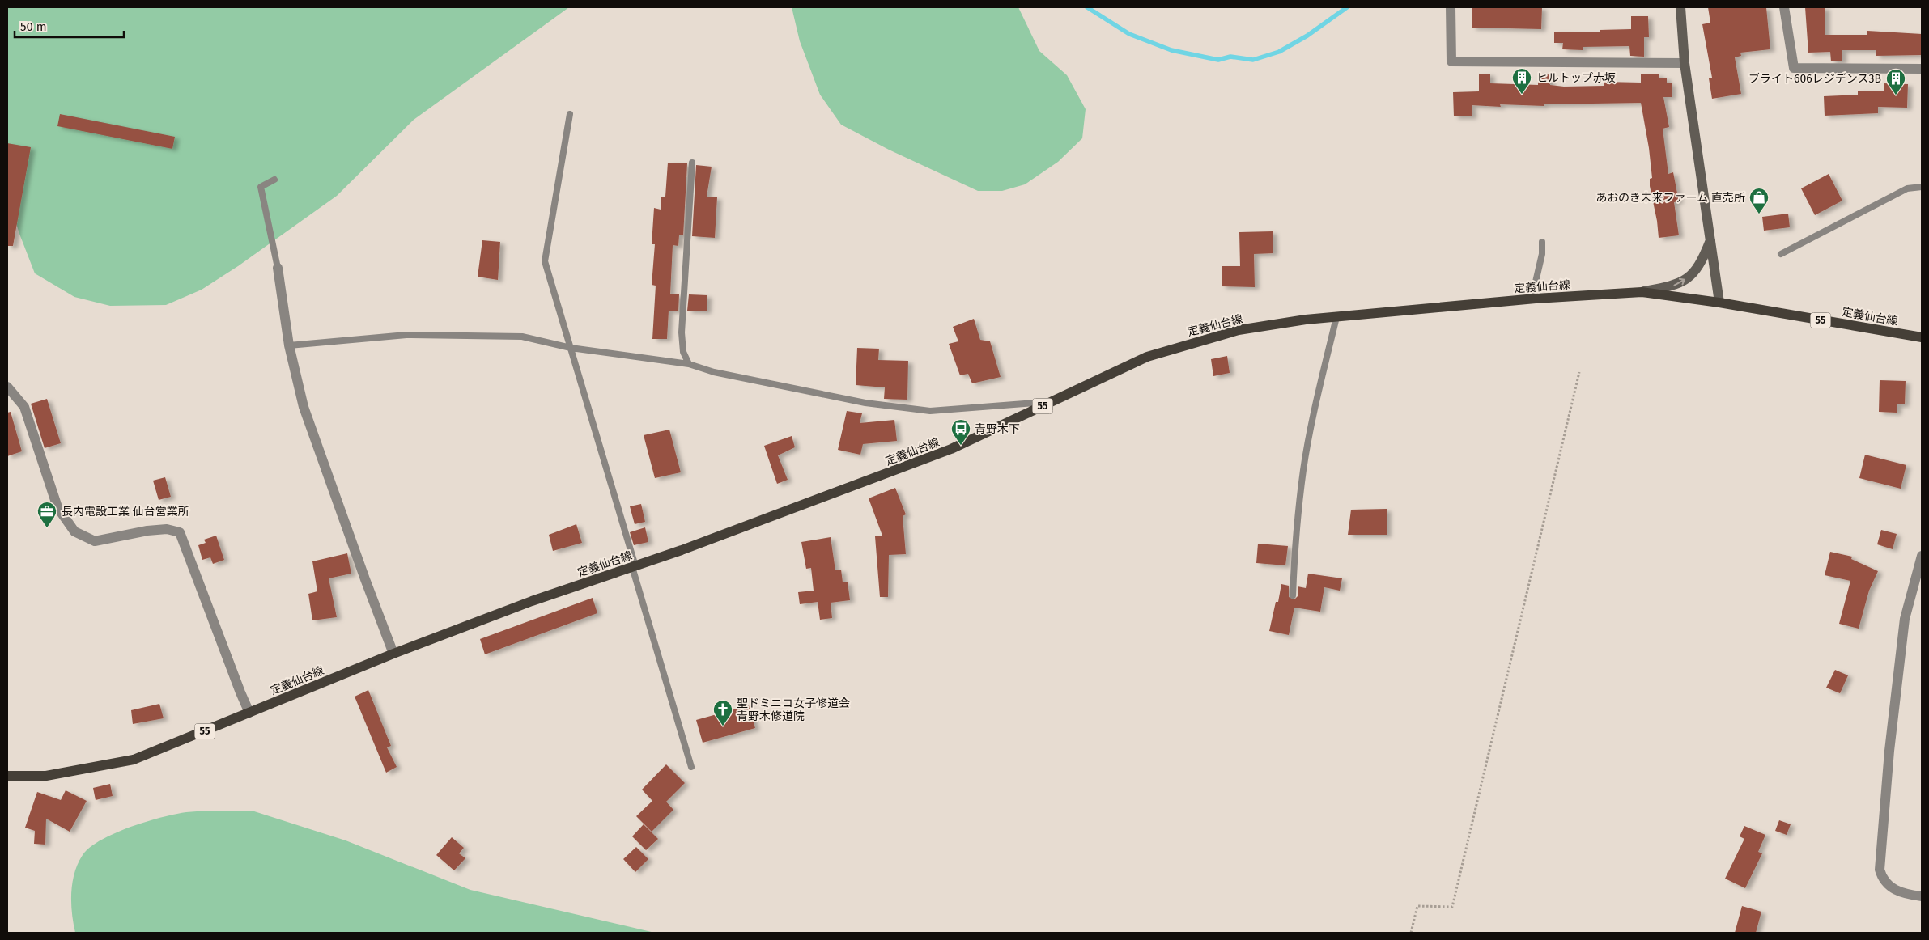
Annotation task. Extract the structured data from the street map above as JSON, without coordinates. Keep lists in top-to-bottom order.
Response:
{
  "streets": {
    "main road": ["定義仙台線", "55"]
  },
  "places": {
    "building": ["ヒルトップ赤坂", "ブライト606レジデンス3B"],
    "shop": ["あおのき未来ファーム 直売所"],
    "bus stop": ["青野木下"],
    "office": ["長内電設工業 仙台営業所"],
    "church": ["聖ドミニコ女子修道会 青野木修道院"]
  },
  "scale_bar": "50 m"
}
